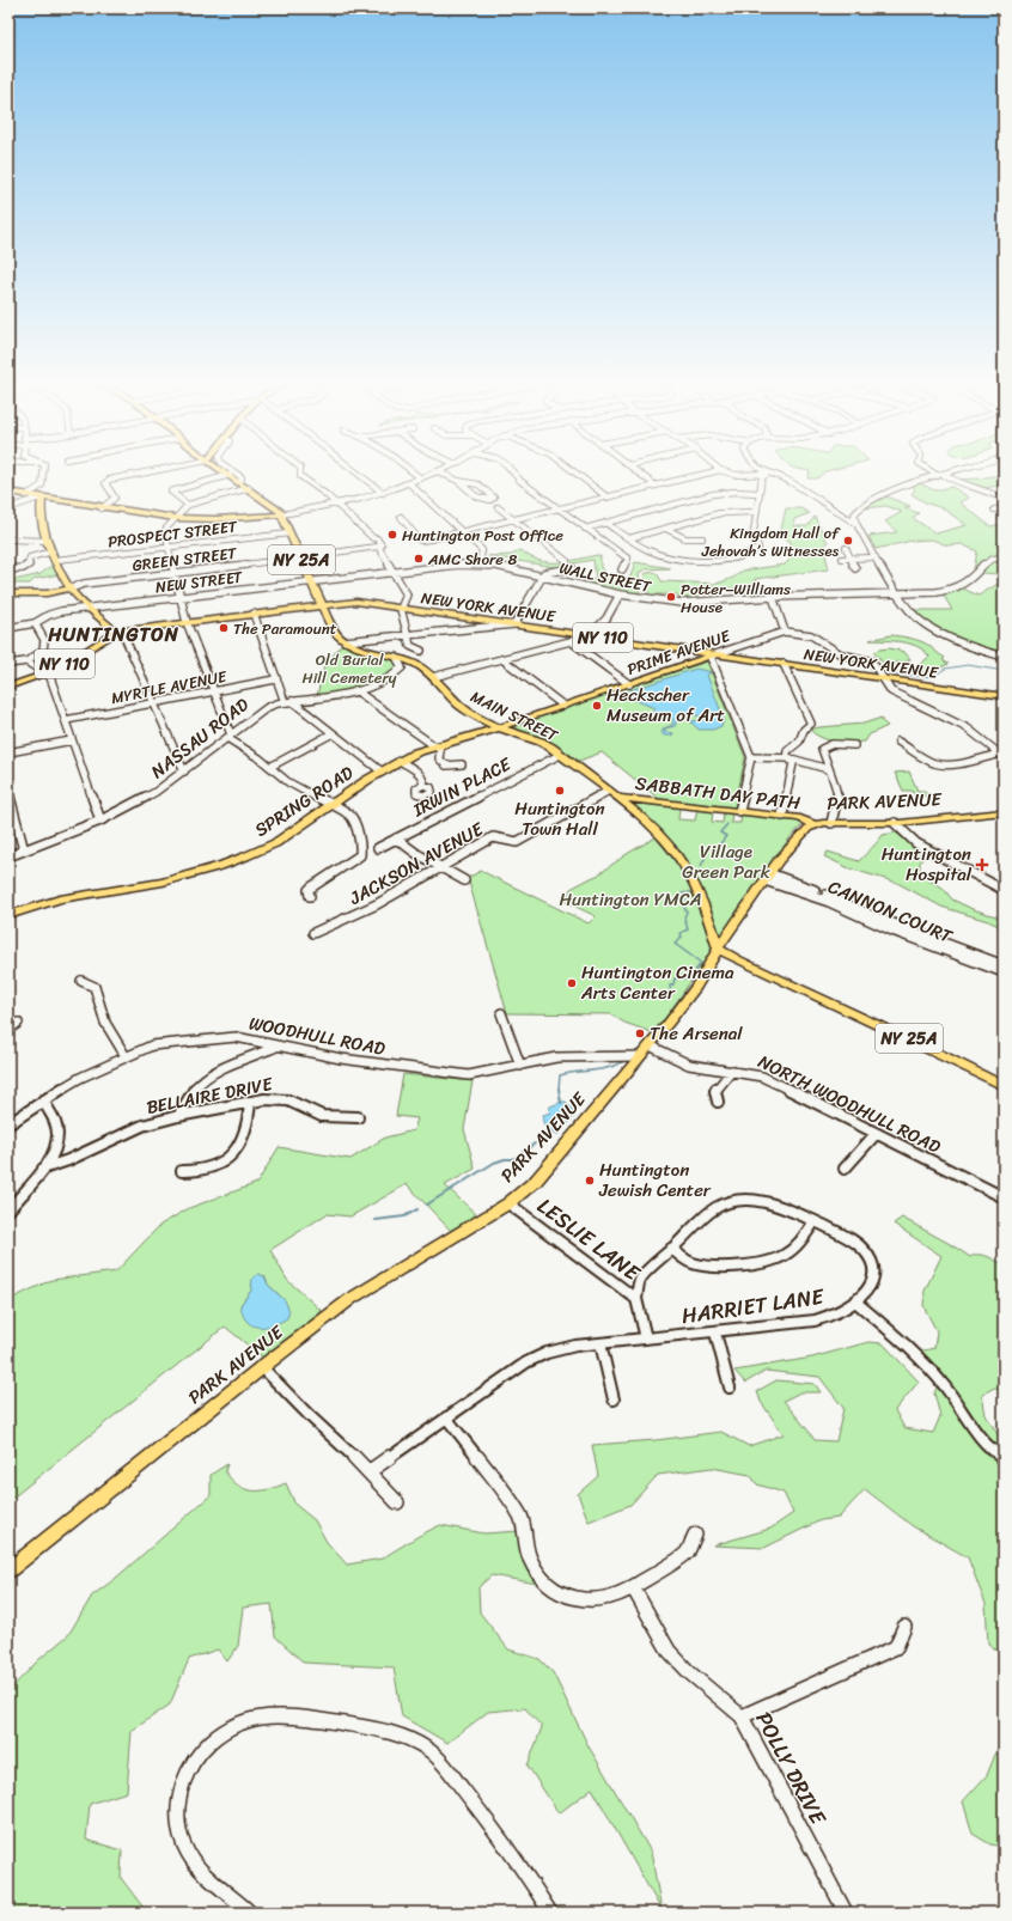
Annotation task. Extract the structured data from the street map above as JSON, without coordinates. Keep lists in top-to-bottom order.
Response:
{
  "streets": {
    "main road": [
      "NY 25A",
      "NEW YORK AVENUE",
      "NY 110",
      "PRIME AVENUE",
      "MAIN STREET",
      "SABBATH DAY PATH",
      "SPRING ROAD",
      "PARK AVENUE"
    ],
    "street": [
      "PROSPECT STREET",
      "GREEN STREET",
      "WALL STREET",
      "NEW STREET",
      "MYRTLE AVENUE",
      "NASSAU ROAD",
      "IRWIN PLACE",
      "JACKSON AVENUE",
      "CANNON COURT",
      "WOODHULL ROAD",
      "BELLAIRE DRIVE",
      "NORTH WOODHULL ROAD",
      "LESLIE LANE",
      "HARRIET LANE",
      "POLLY DRIVE"
    ]
  },
  "crossings": [
    ["PROSPECT STREET", "NY 25A"],
    ["GREEN STREET", "NY 25A"],
    ["NY 25A", "WALL STREET"],
    ["NY 25A", "NEW STREET"],
    ["NY 25A", "NEW YORK AVENUE"],
    ["NY 25A", "MAIN STREET"],
    ["NY 25A", "PARK AVENUE"],
    ["WALL STREET", "NEW STREET"],
    ["NEW YORK AVENUE", "PRIME AVENUE"],
    ["PRIME AVENUE", "MAIN STREET"],
    ["PRIME AVENUE", "SPRING ROAD"],
    ["MAIN STREET", "NASSAU ROAD"],
    ["MAIN STREET", "IRWIN PLACE"],
    ["MAIN STREET", "SABBATH DAY PATH"],
    ["MAIN STREET", "SPRING ROAD"],
    ["MAIN STREET", "PARK AVENUE"],
    ["MAIN STREET", "JACKSON AVENUE"],
    ["SABBATH DAY PATH", "PARK AVENUE"],
    ["PARK AVENUE", "CANNON COURT"],
    ["PARK AVENUE", "WOODHULL ROAD"],
    ["PARK AVENUE", "NORTH WOODHULL ROAD"],
    ["PARK AVENUE", "LESLIE LANE"],
    ["LESLIE LANE", "HARRIET LANE"]
  ],
  "districts": ["HUNTINGTON"],
  "parks": ["Old Burial Hill Cemetery", "Village Green Park", "Huntington YMCA"],
  "places": {
    "other": [
      "Huntington Post Office",
      "Kingdom Hall of Jehovah’s Witnesses",
      "AMC Shore 8",
      "Potter–Williams House",
      "The Paramount",
      "Heckscher Museum of Art",
      "Huntington Town Hall",
      "Huntington Cinema Arts Center",
      "The Arsenal",
      "Huntington Jewish Center"
    ],
    "health": ["Huntington Hospital"]
  }
}
